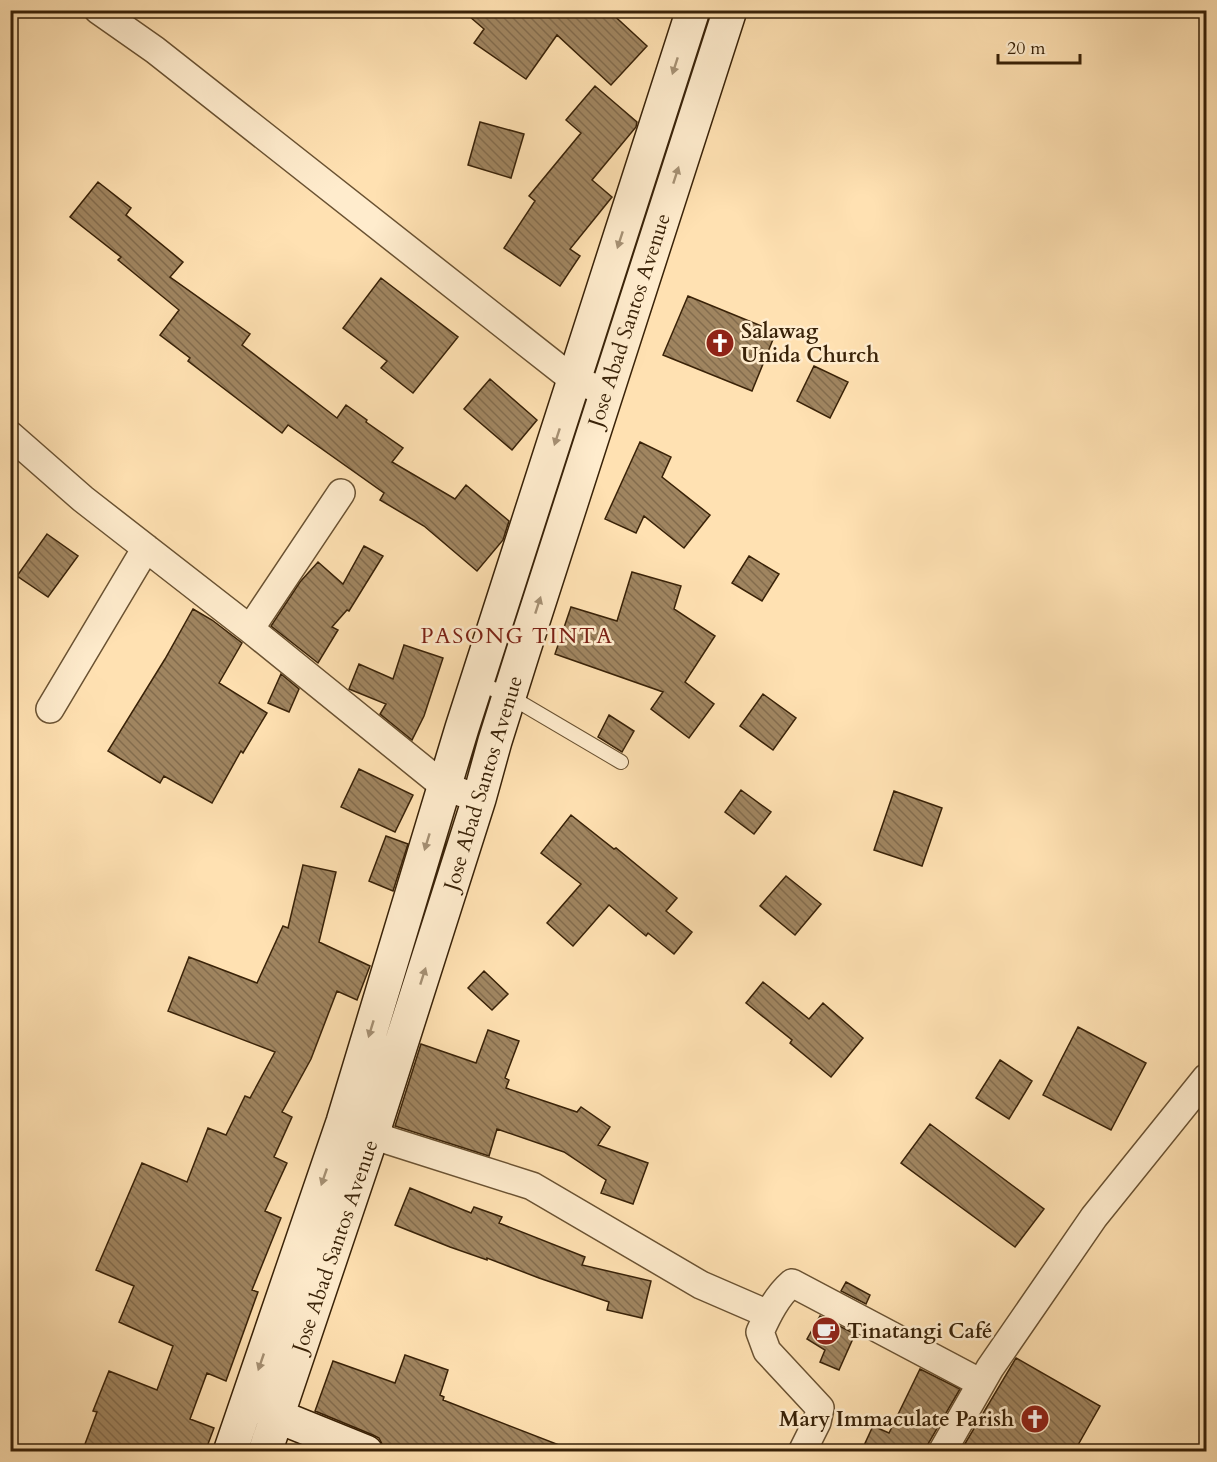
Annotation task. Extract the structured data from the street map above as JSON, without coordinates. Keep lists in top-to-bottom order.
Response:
{
  "streets": {
    "main road": ["Jose Abad Santos Avenue"]
  },
  "districts": ["PASONG TINTA"],
  "places": {
    "church": ["Salawag Unida Church", "Mary Immaculate Parish"],
    "cafe": ["Tinatangi Café"]
  },
  "scale_bar": "20 m"
}
